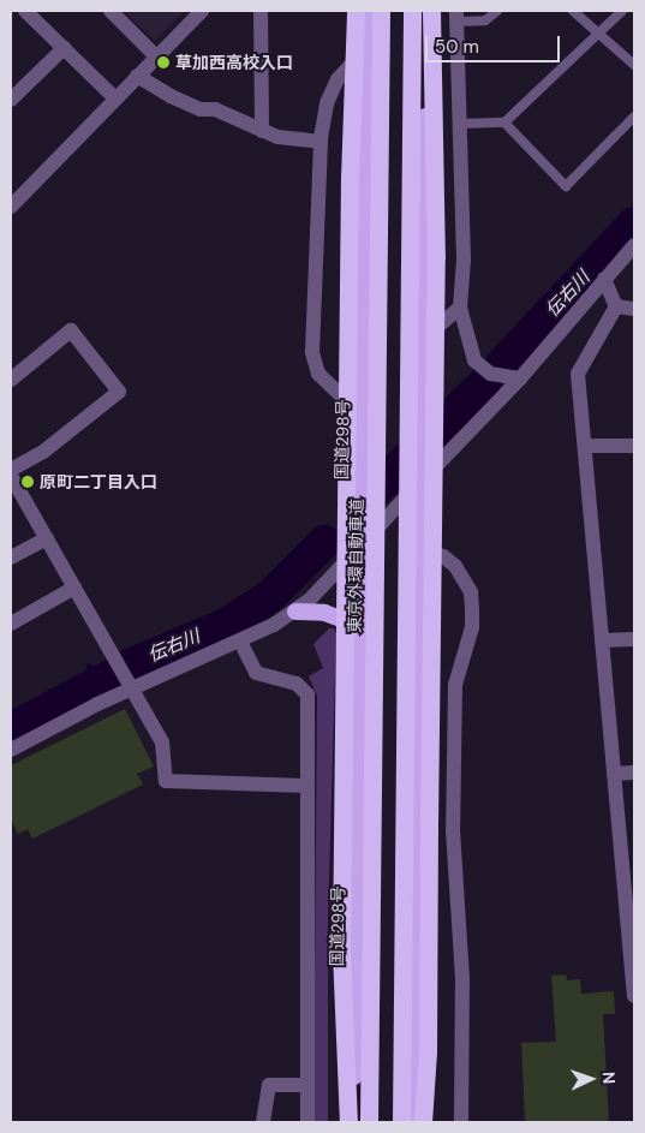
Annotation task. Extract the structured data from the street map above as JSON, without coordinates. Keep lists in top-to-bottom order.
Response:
{
  "streets": {
    "highway": ["国道298号", "東京外環自動車道"]
  },
  "water": ["伝右川"],
  "places": ["草加西高校入口", "原町二丁目入口"],
  "scale_bar": "50 m",
  "north": "right"
}
